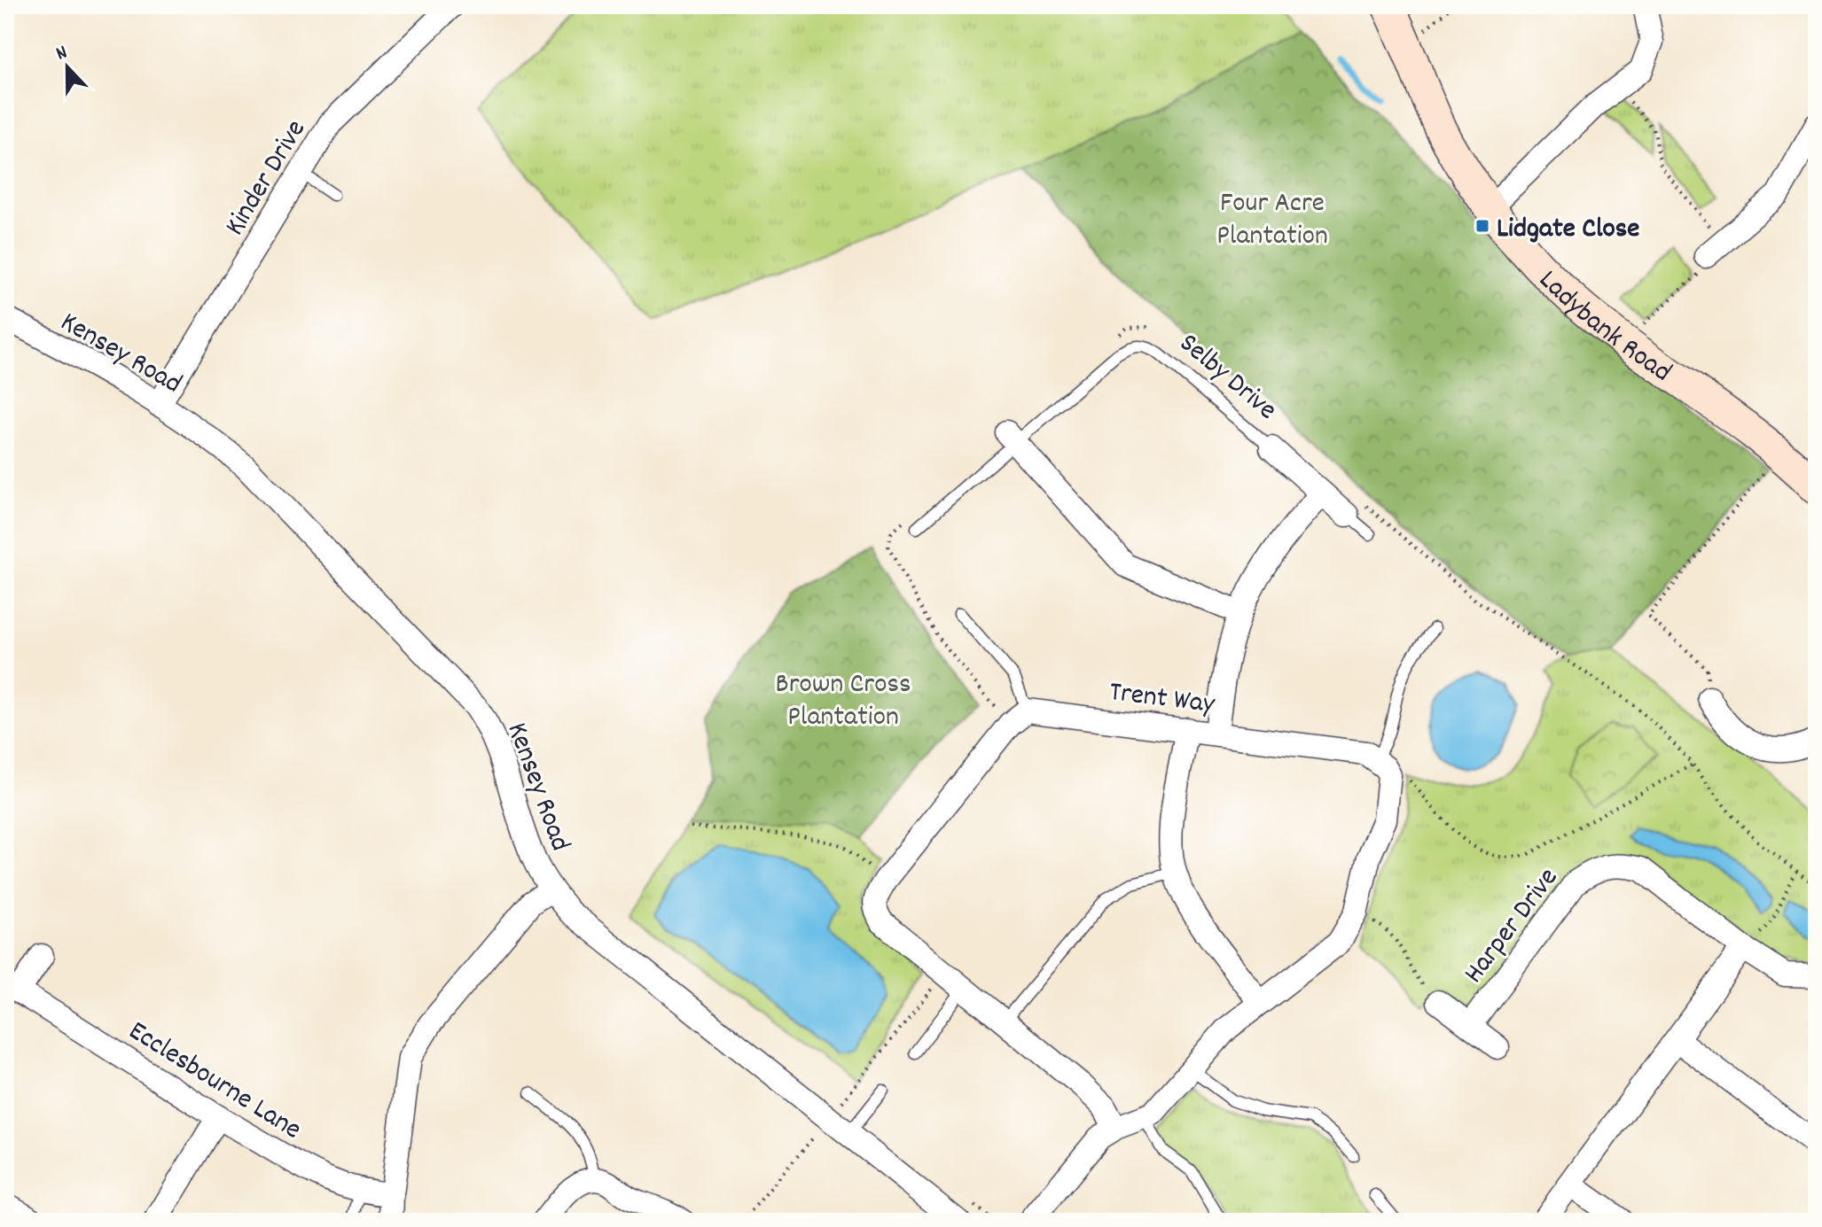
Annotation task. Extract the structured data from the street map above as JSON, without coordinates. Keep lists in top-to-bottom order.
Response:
{
  "streets": {
    "street": [
      "Kinder Drive",
      "Ladybank Road",
      "Kensey Road",
      "Trent Way",
      "Harper Drive",
      "Ecclesbourne Lane"
    ],
    "lane": ["Selby Drive"]
  },
  "crossings": [
    ["Kinder Drive", "Kensey Road"]
  ],
  "parks": ["Four Acre Plantation", "Brown Cross Plantation"],
  "places": {
    "transit": ["Lidgate Close"]
  },
  "north": "top"
}
